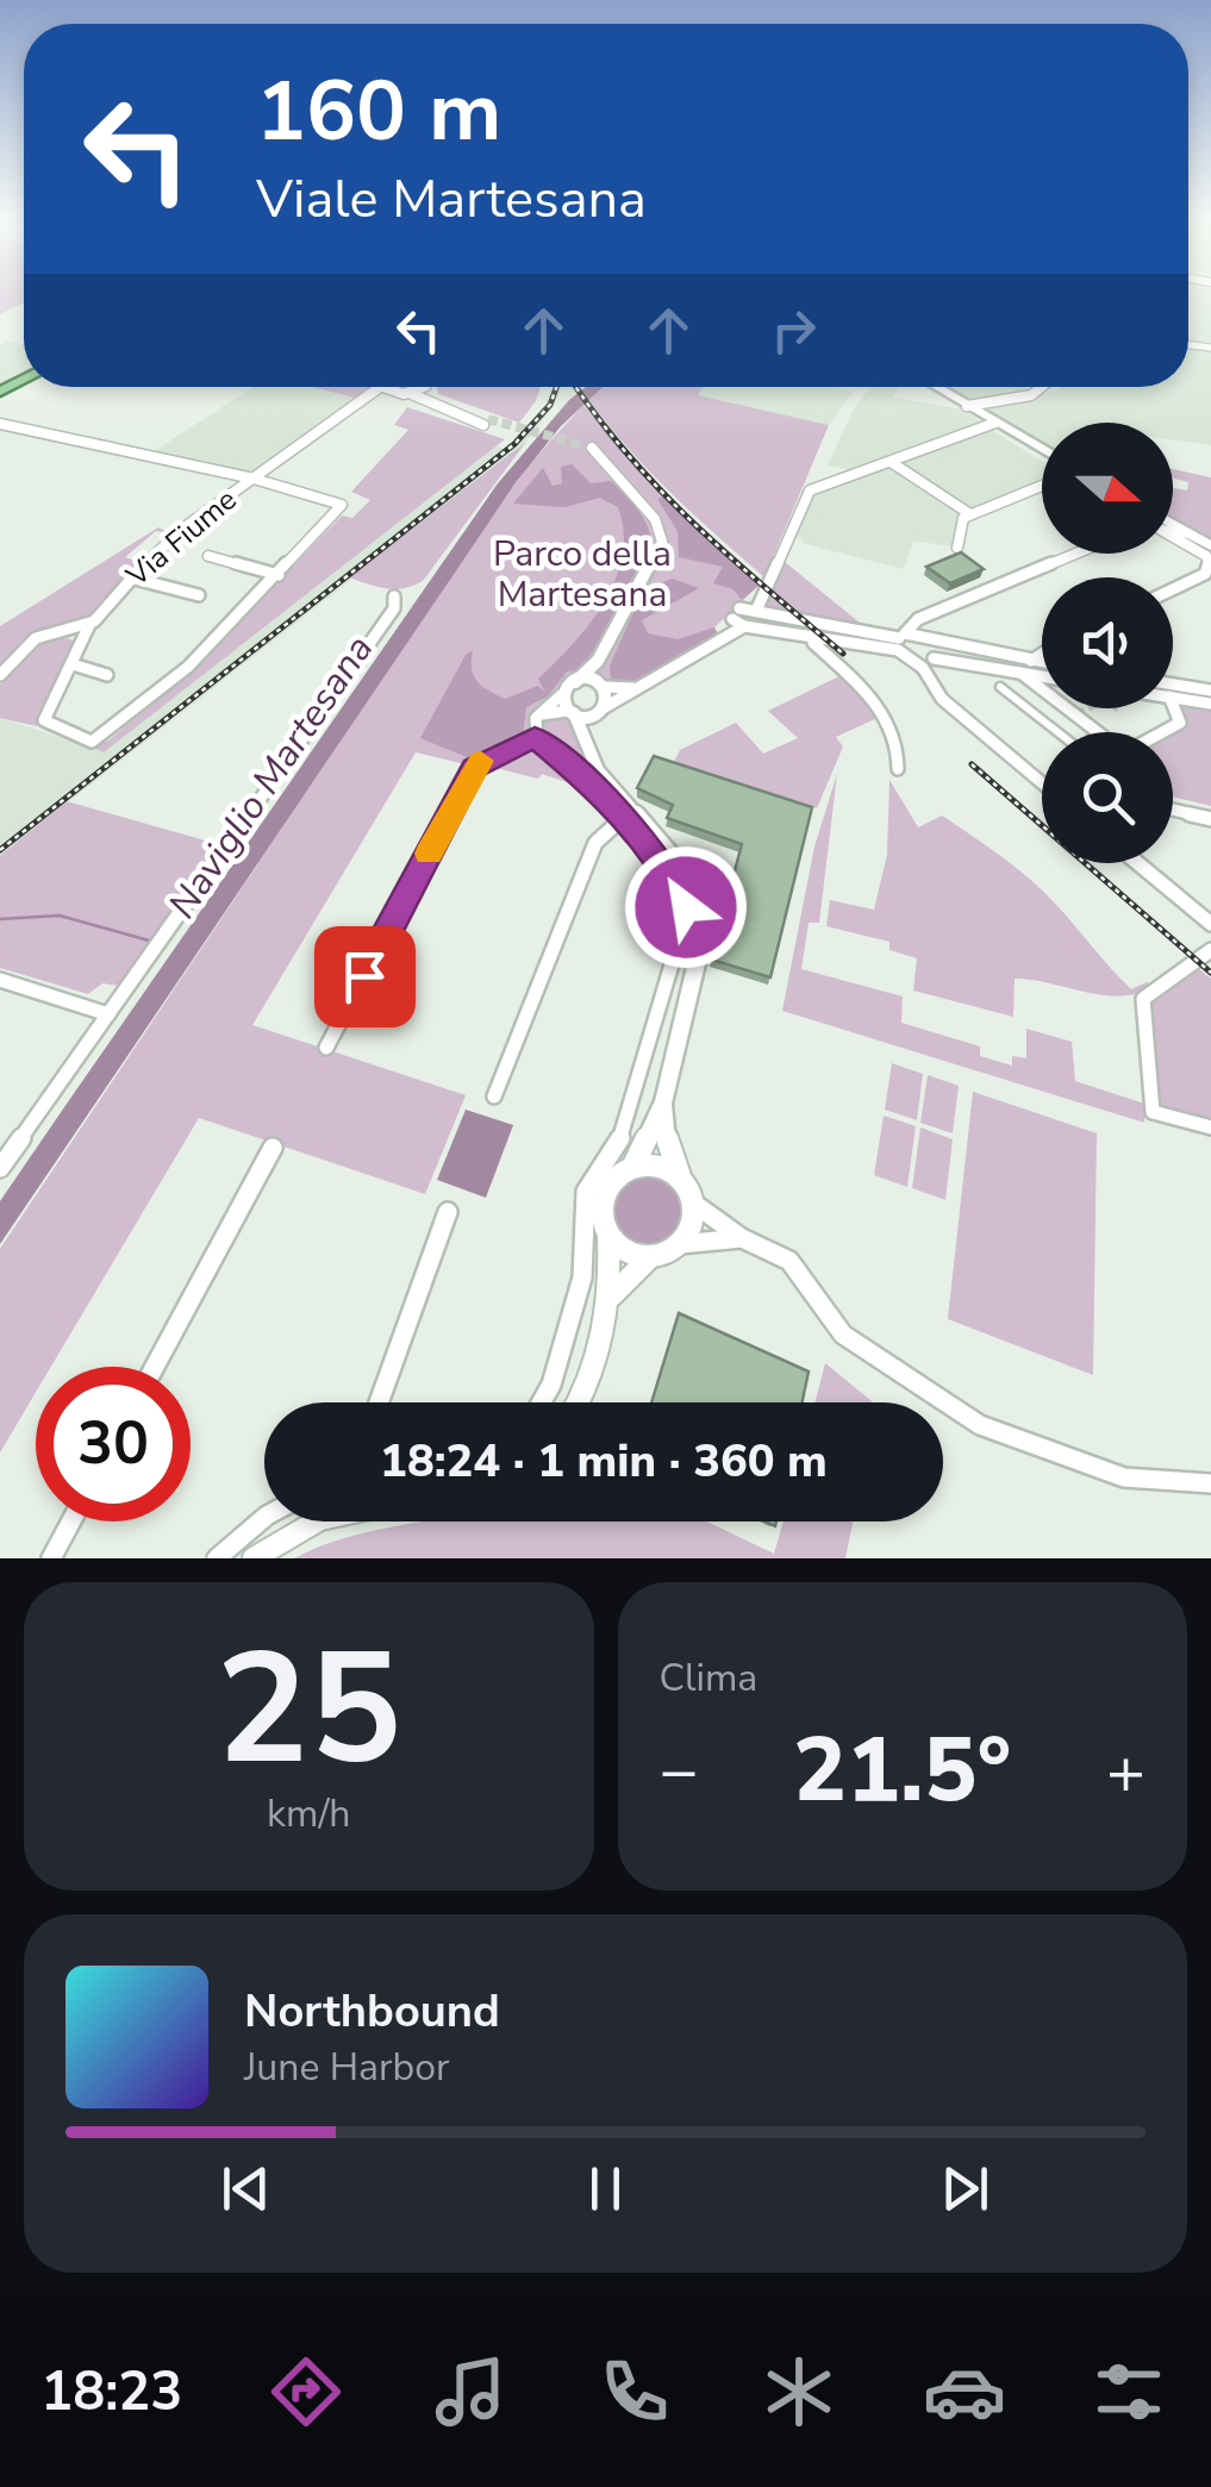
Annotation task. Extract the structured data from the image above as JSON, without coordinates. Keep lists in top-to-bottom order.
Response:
{
  "streets": {
    "street": ["Via Fiume"]
  },
  "water": ["Naviglio Martesana"],
  "parks": ["Parco della Martesana"],
  "north": "right",
  "page": {
    "turn": ["160 m", "Viale Martesana"],
    "limit": "30",
    "trip": "18:24 · 1 min · 360 m",
    "tile": [
      ["25", "km/h"],
      "Clima"
    ],
    "heat": ["−", "21.5°", "+"],
    "song": ["Northbound", "June Harbor"],
    "tabs": "18:23"
  }
}
